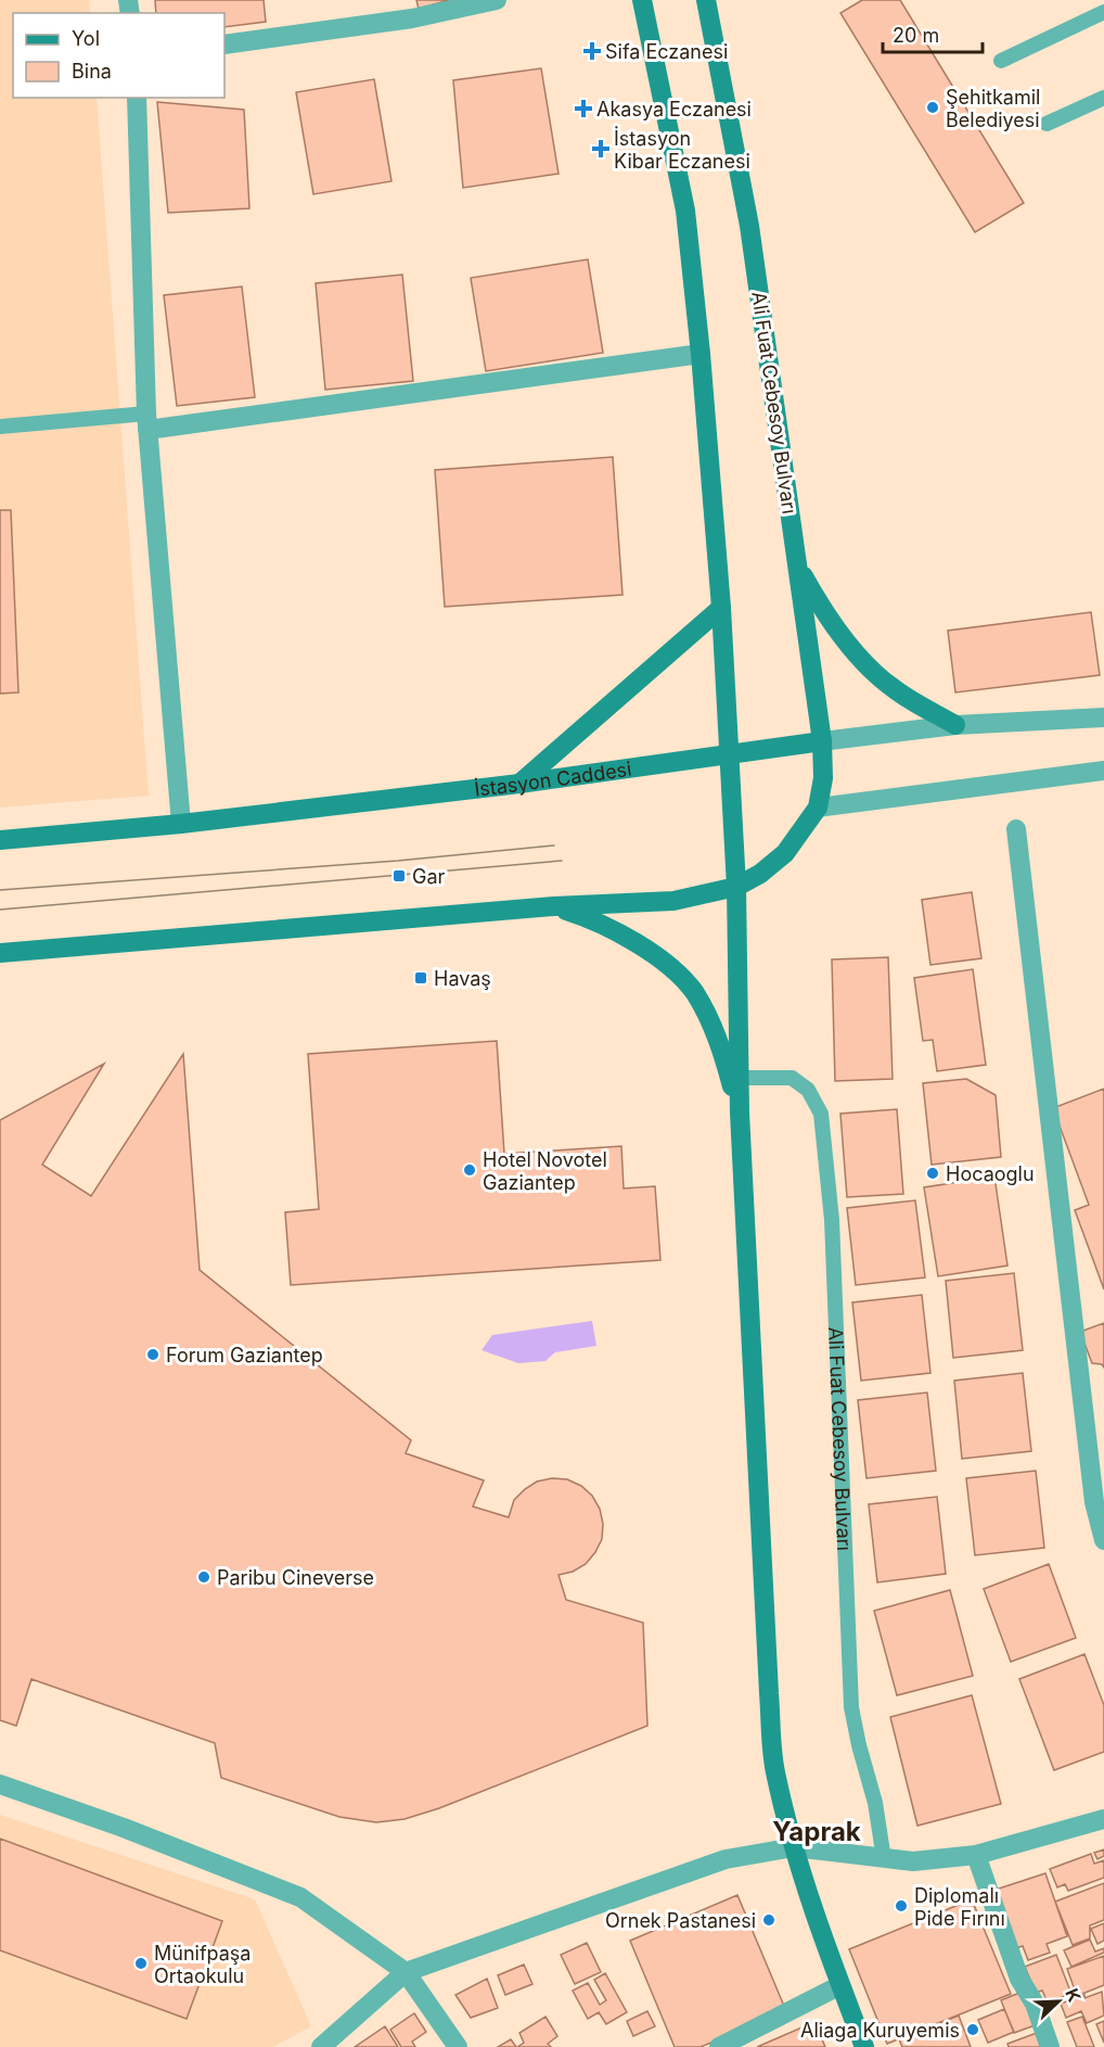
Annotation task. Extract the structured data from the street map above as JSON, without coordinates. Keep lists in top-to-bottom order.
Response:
{
  "streets": {
    "street": ["Ali Fuat Cebesoy Bulvarı", "İstasyon Caddesi"]
  },
  "crossings": [
    ["Ali Fuat Cebesoy Bulvarı", "İstasyon Caddesi"]
  ],
  "districts": ["Yaprak"],
  "places": {
    "health": ["Sifa Eczanesi", "Akasya Eczanesi", "İstasyon Kibar Eczanesi"],
    "other": [
      "Şehitkamil Belediyesi",
      "Hotel Novotel Gaziantep",
      "Hocaoglu",
      "Forum Gaziantep",
      "Paribu Cineverse",
      "Diplomalı Pide Fırını",
      "Ornek Pastanesi",
      "Münifpaşa Ortaokulu",
      "Aliaga Kuruyemis"
    ],
    "transit": ["Gar", "Havaş"]
  },
  "legend": ["Yol", "Bina"],
  "scale_bar": "20 m",
  "north": "top right"
}
